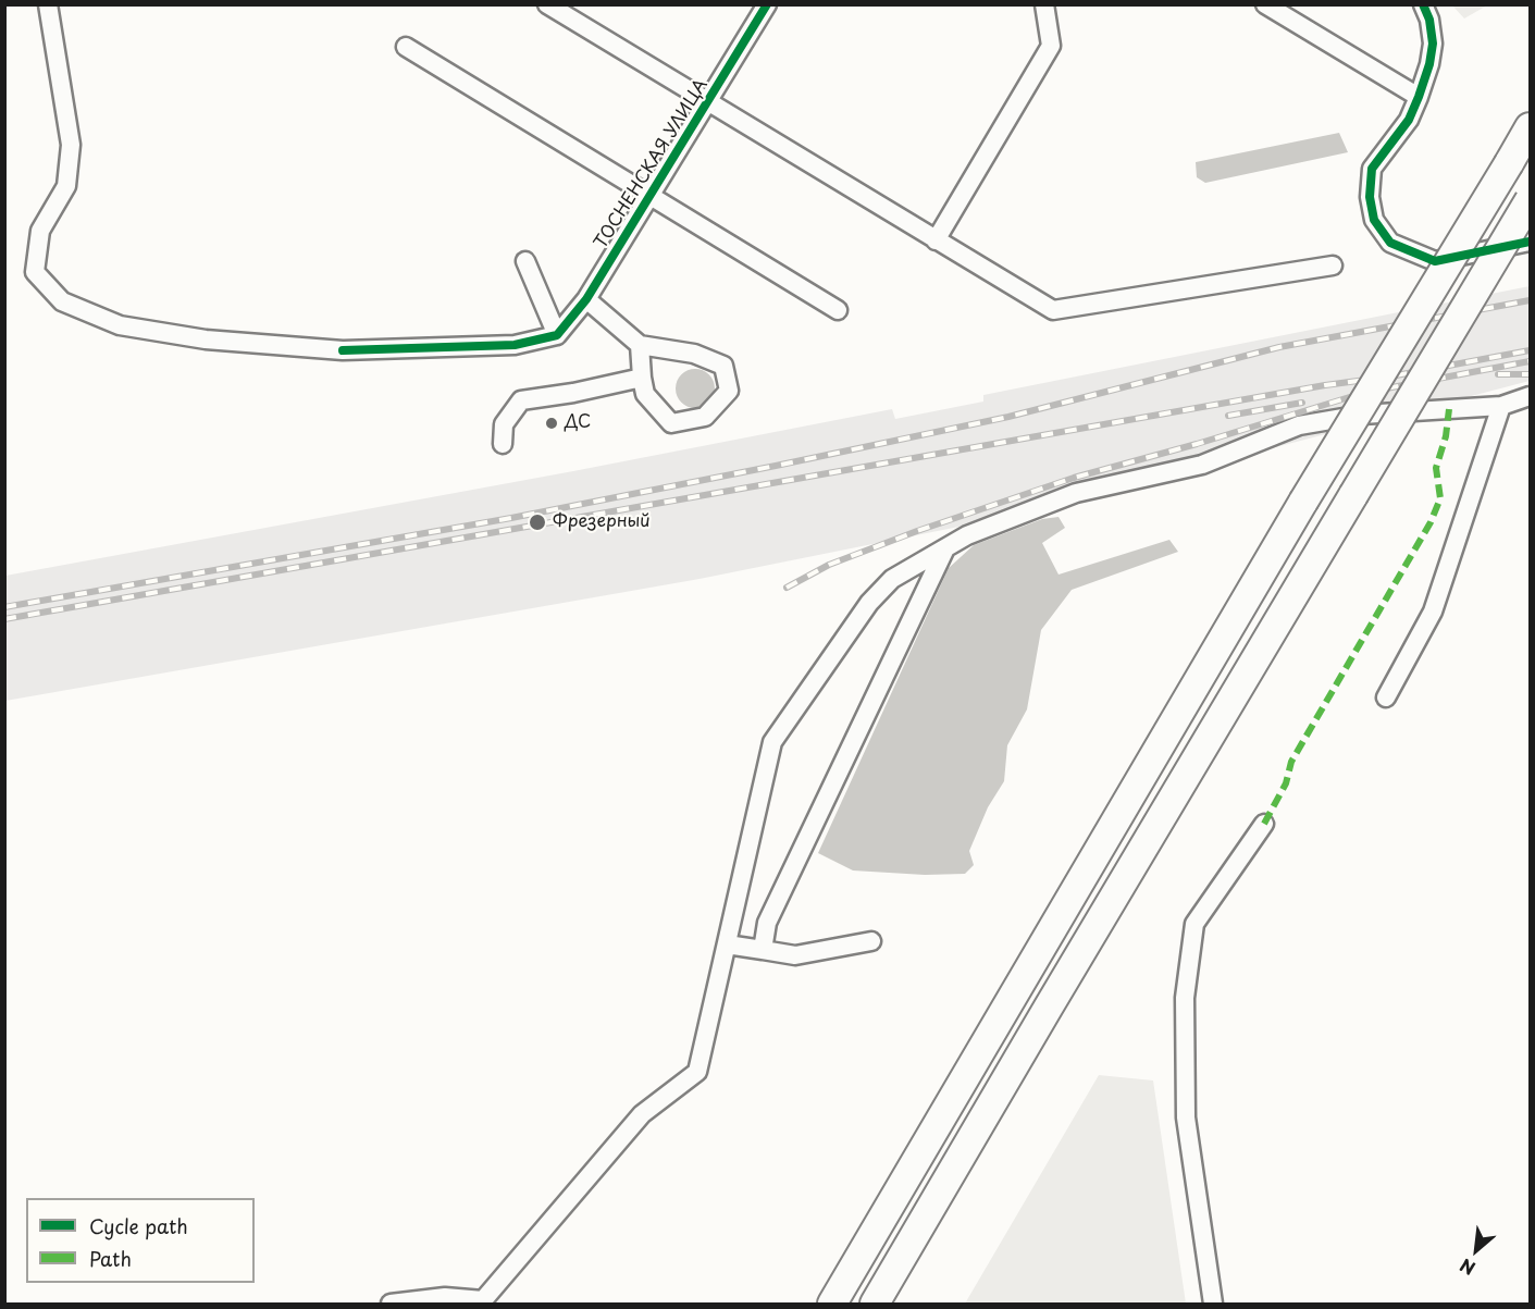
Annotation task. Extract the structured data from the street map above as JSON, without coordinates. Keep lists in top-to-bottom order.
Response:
{
  "streets": {
    "street": ["ТОСНЕНСКАЯ УЛИЦА"]
  },
  "places": ["ДС", "Фрезерный"],
  "legend": ["Cycle path", "Path"],
  "north": "bottom left"
}
